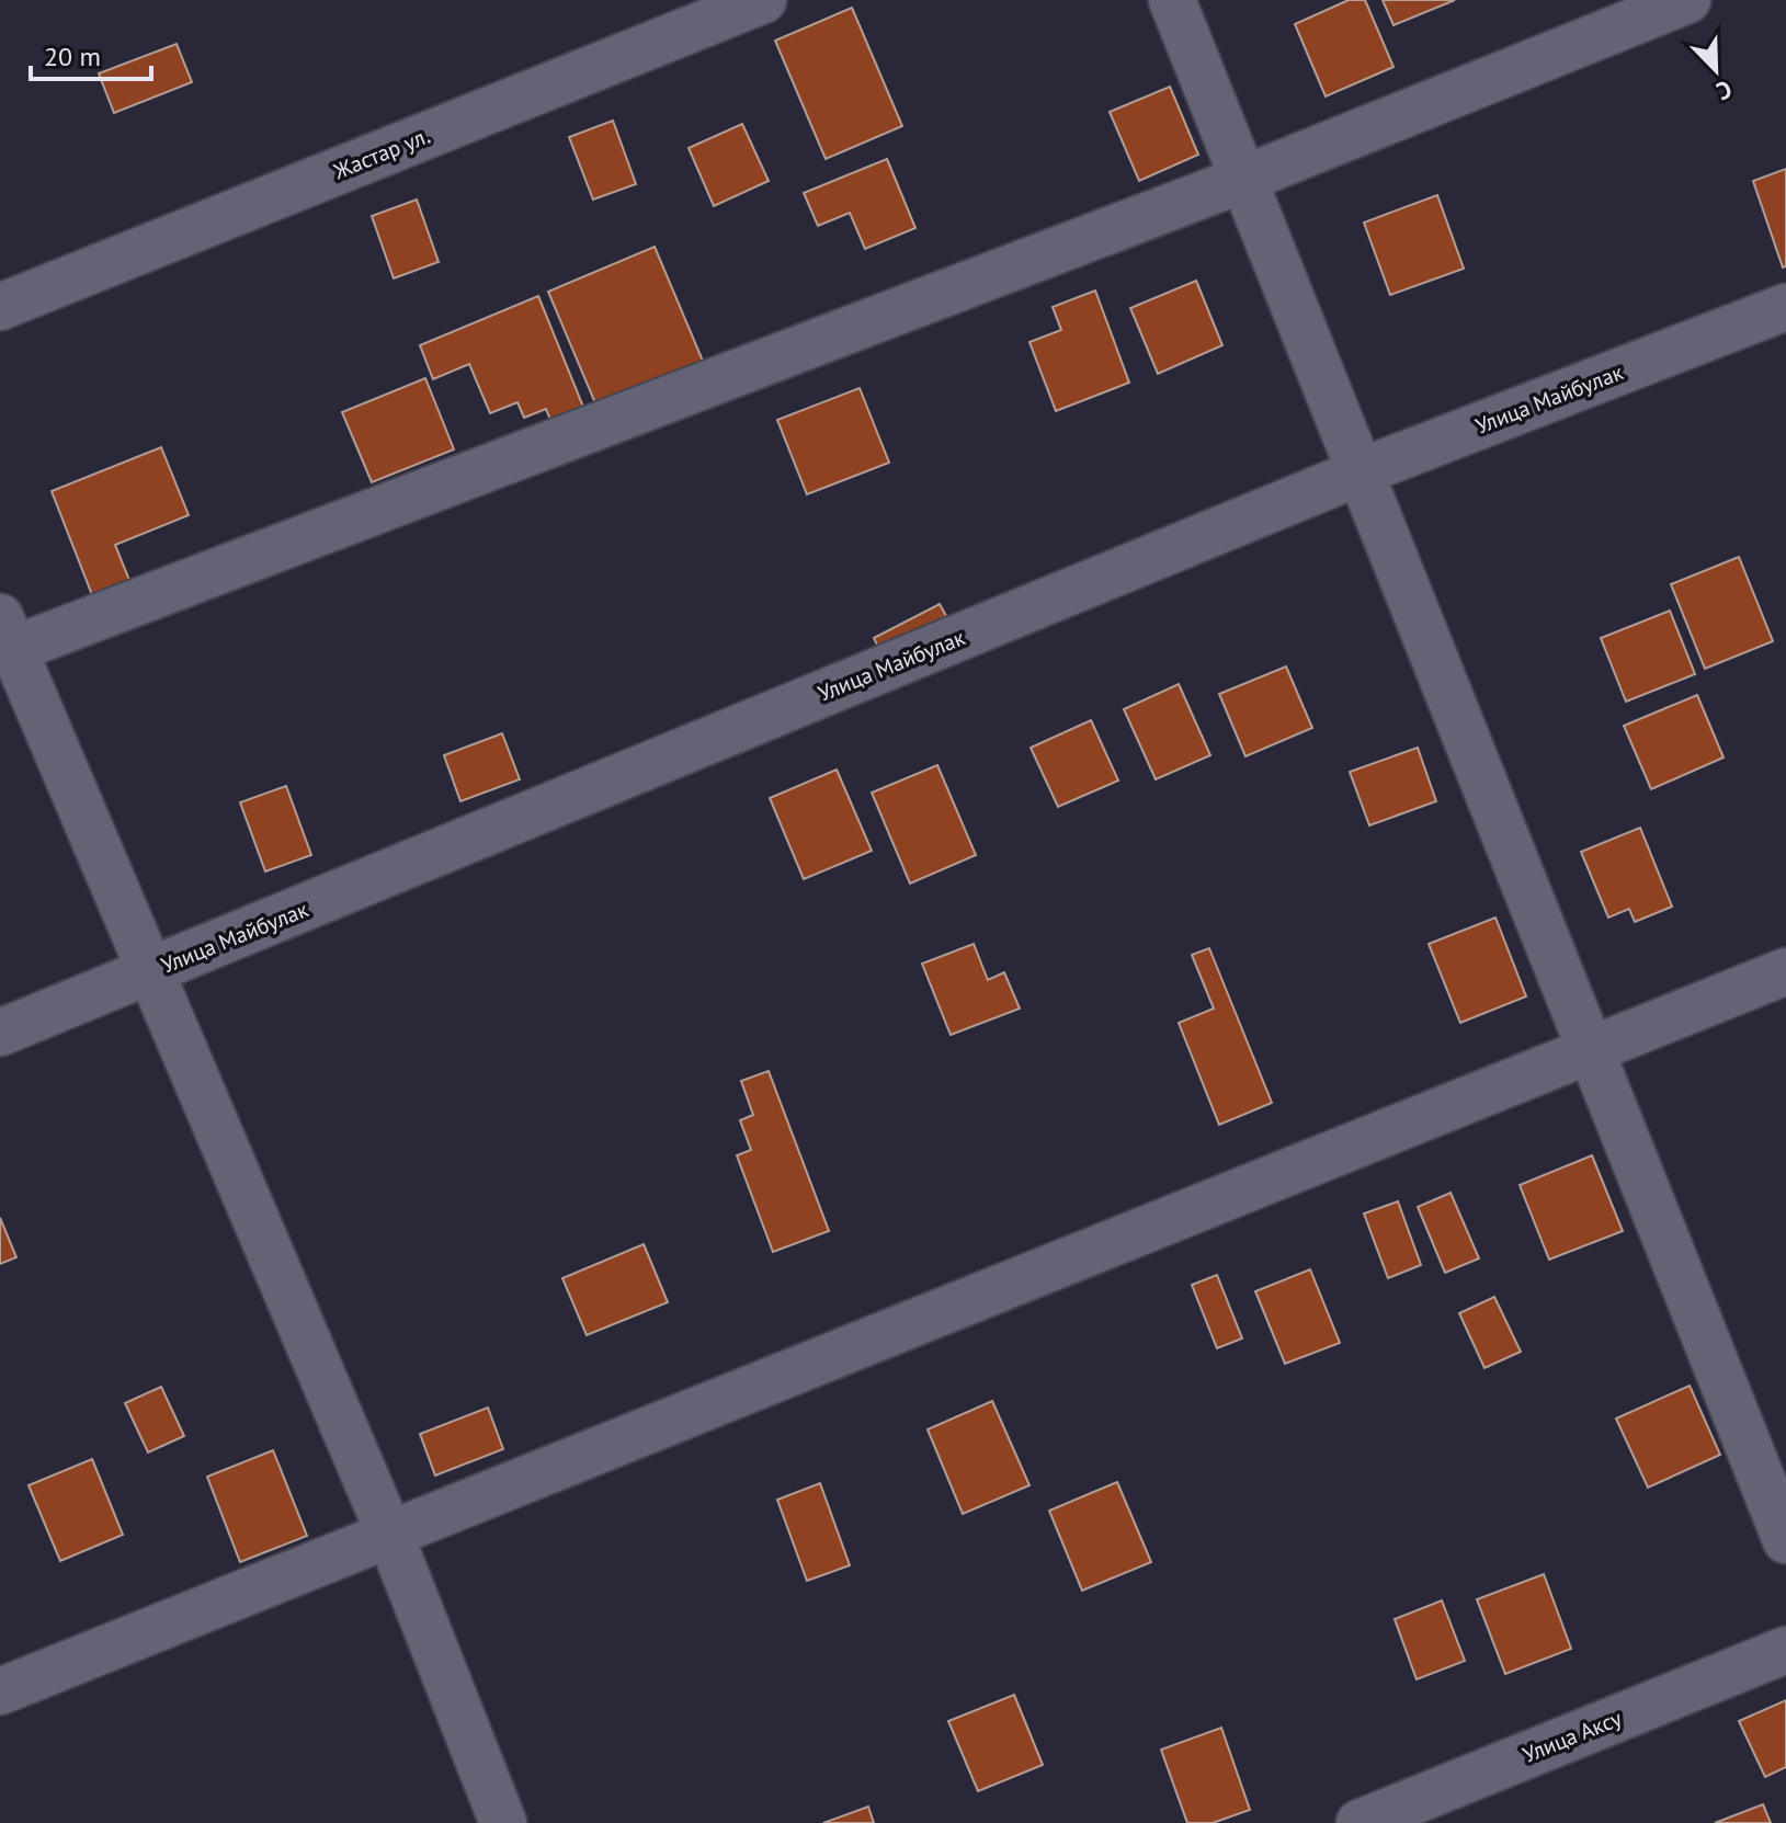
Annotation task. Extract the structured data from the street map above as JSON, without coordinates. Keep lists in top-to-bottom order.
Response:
{
  "streets": {
    "street": ["Жастар ул.", "Улица Майбулак", "Улица Аксу"]
  },
  "scale_bar": "20 m",
  "north": "bottom right"
}
